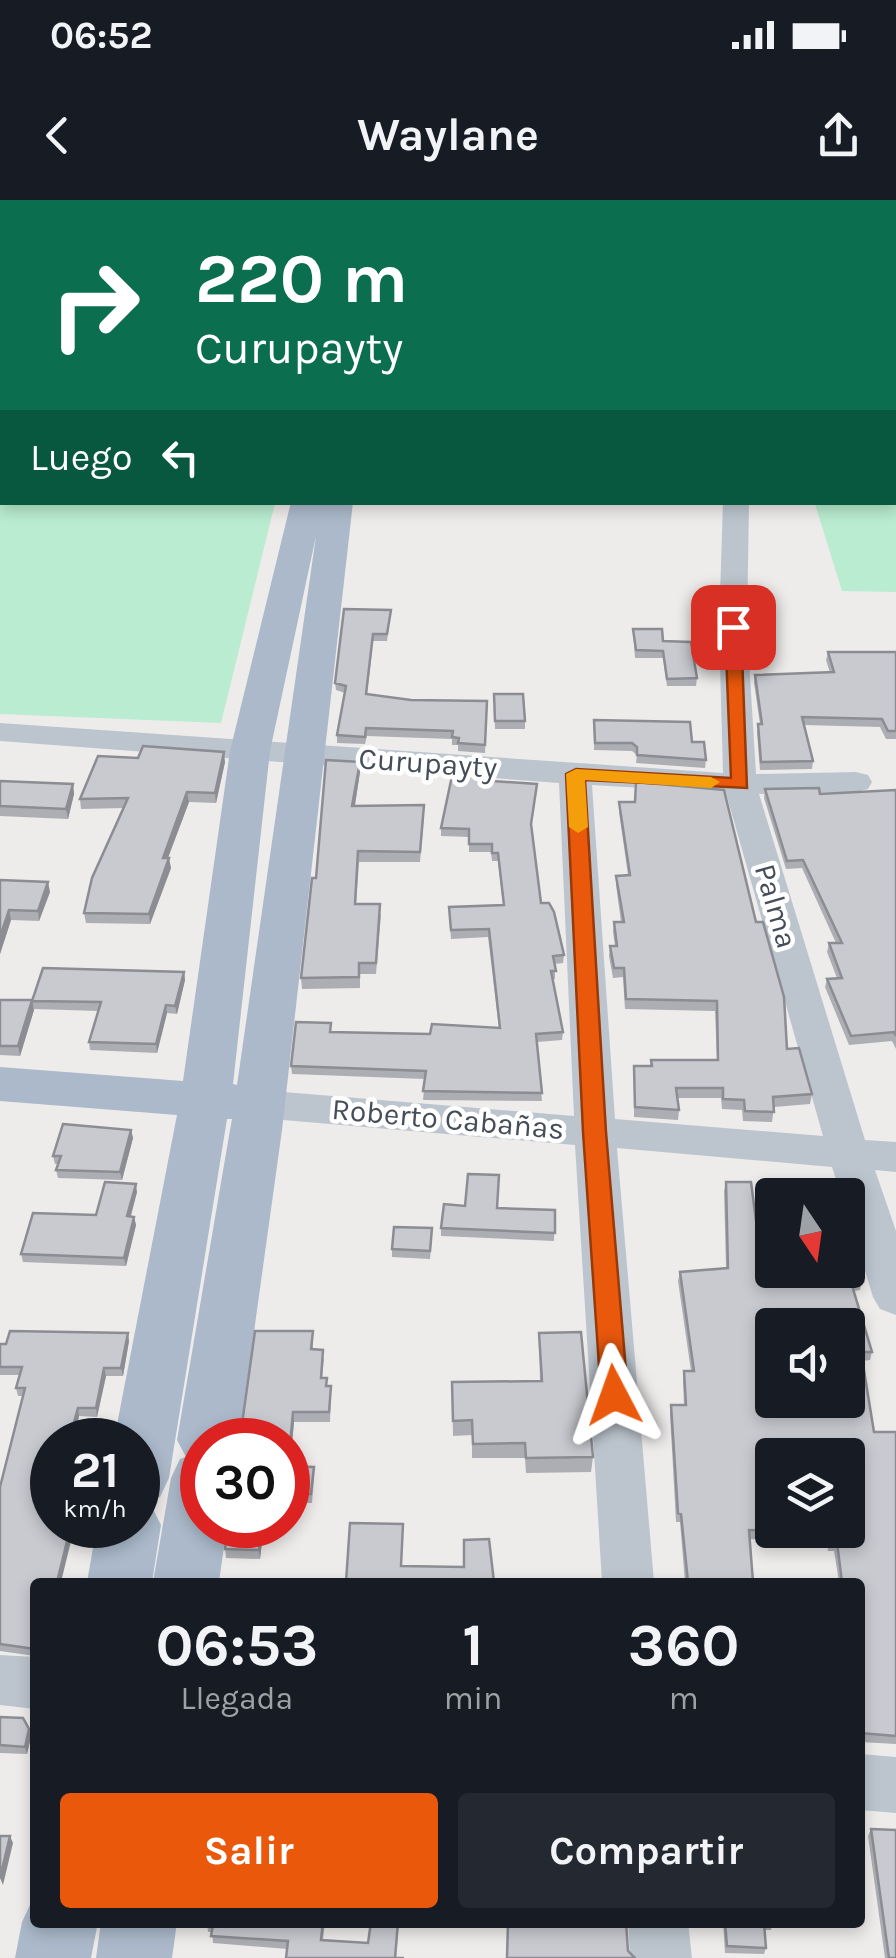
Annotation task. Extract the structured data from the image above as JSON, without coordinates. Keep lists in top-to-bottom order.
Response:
{
  "streets": {
    "main road": ["Roberto Cabañas"],
    "street": ["Curupayty", "Palma"]
  },
  "crossings": [
    ["Curupayty", "Palma"],
    ["Palma", "Roberto Cabañas"]
  ],
  "north": "bottom",
  "page": {
    "status": "06:52",
    "header": "Waylane",
    "turn": ["220 m", "Curupayty"],
    "then": "Luego",
    "speed": "21 km/h",
    "limit": "30",
    "eta": [
      "06:53",
      "Llegada",
      "1",
      "min",
      "360",
      "m"
    ],
    "buttons": ["Salir", "Compartir"]
  }
}
